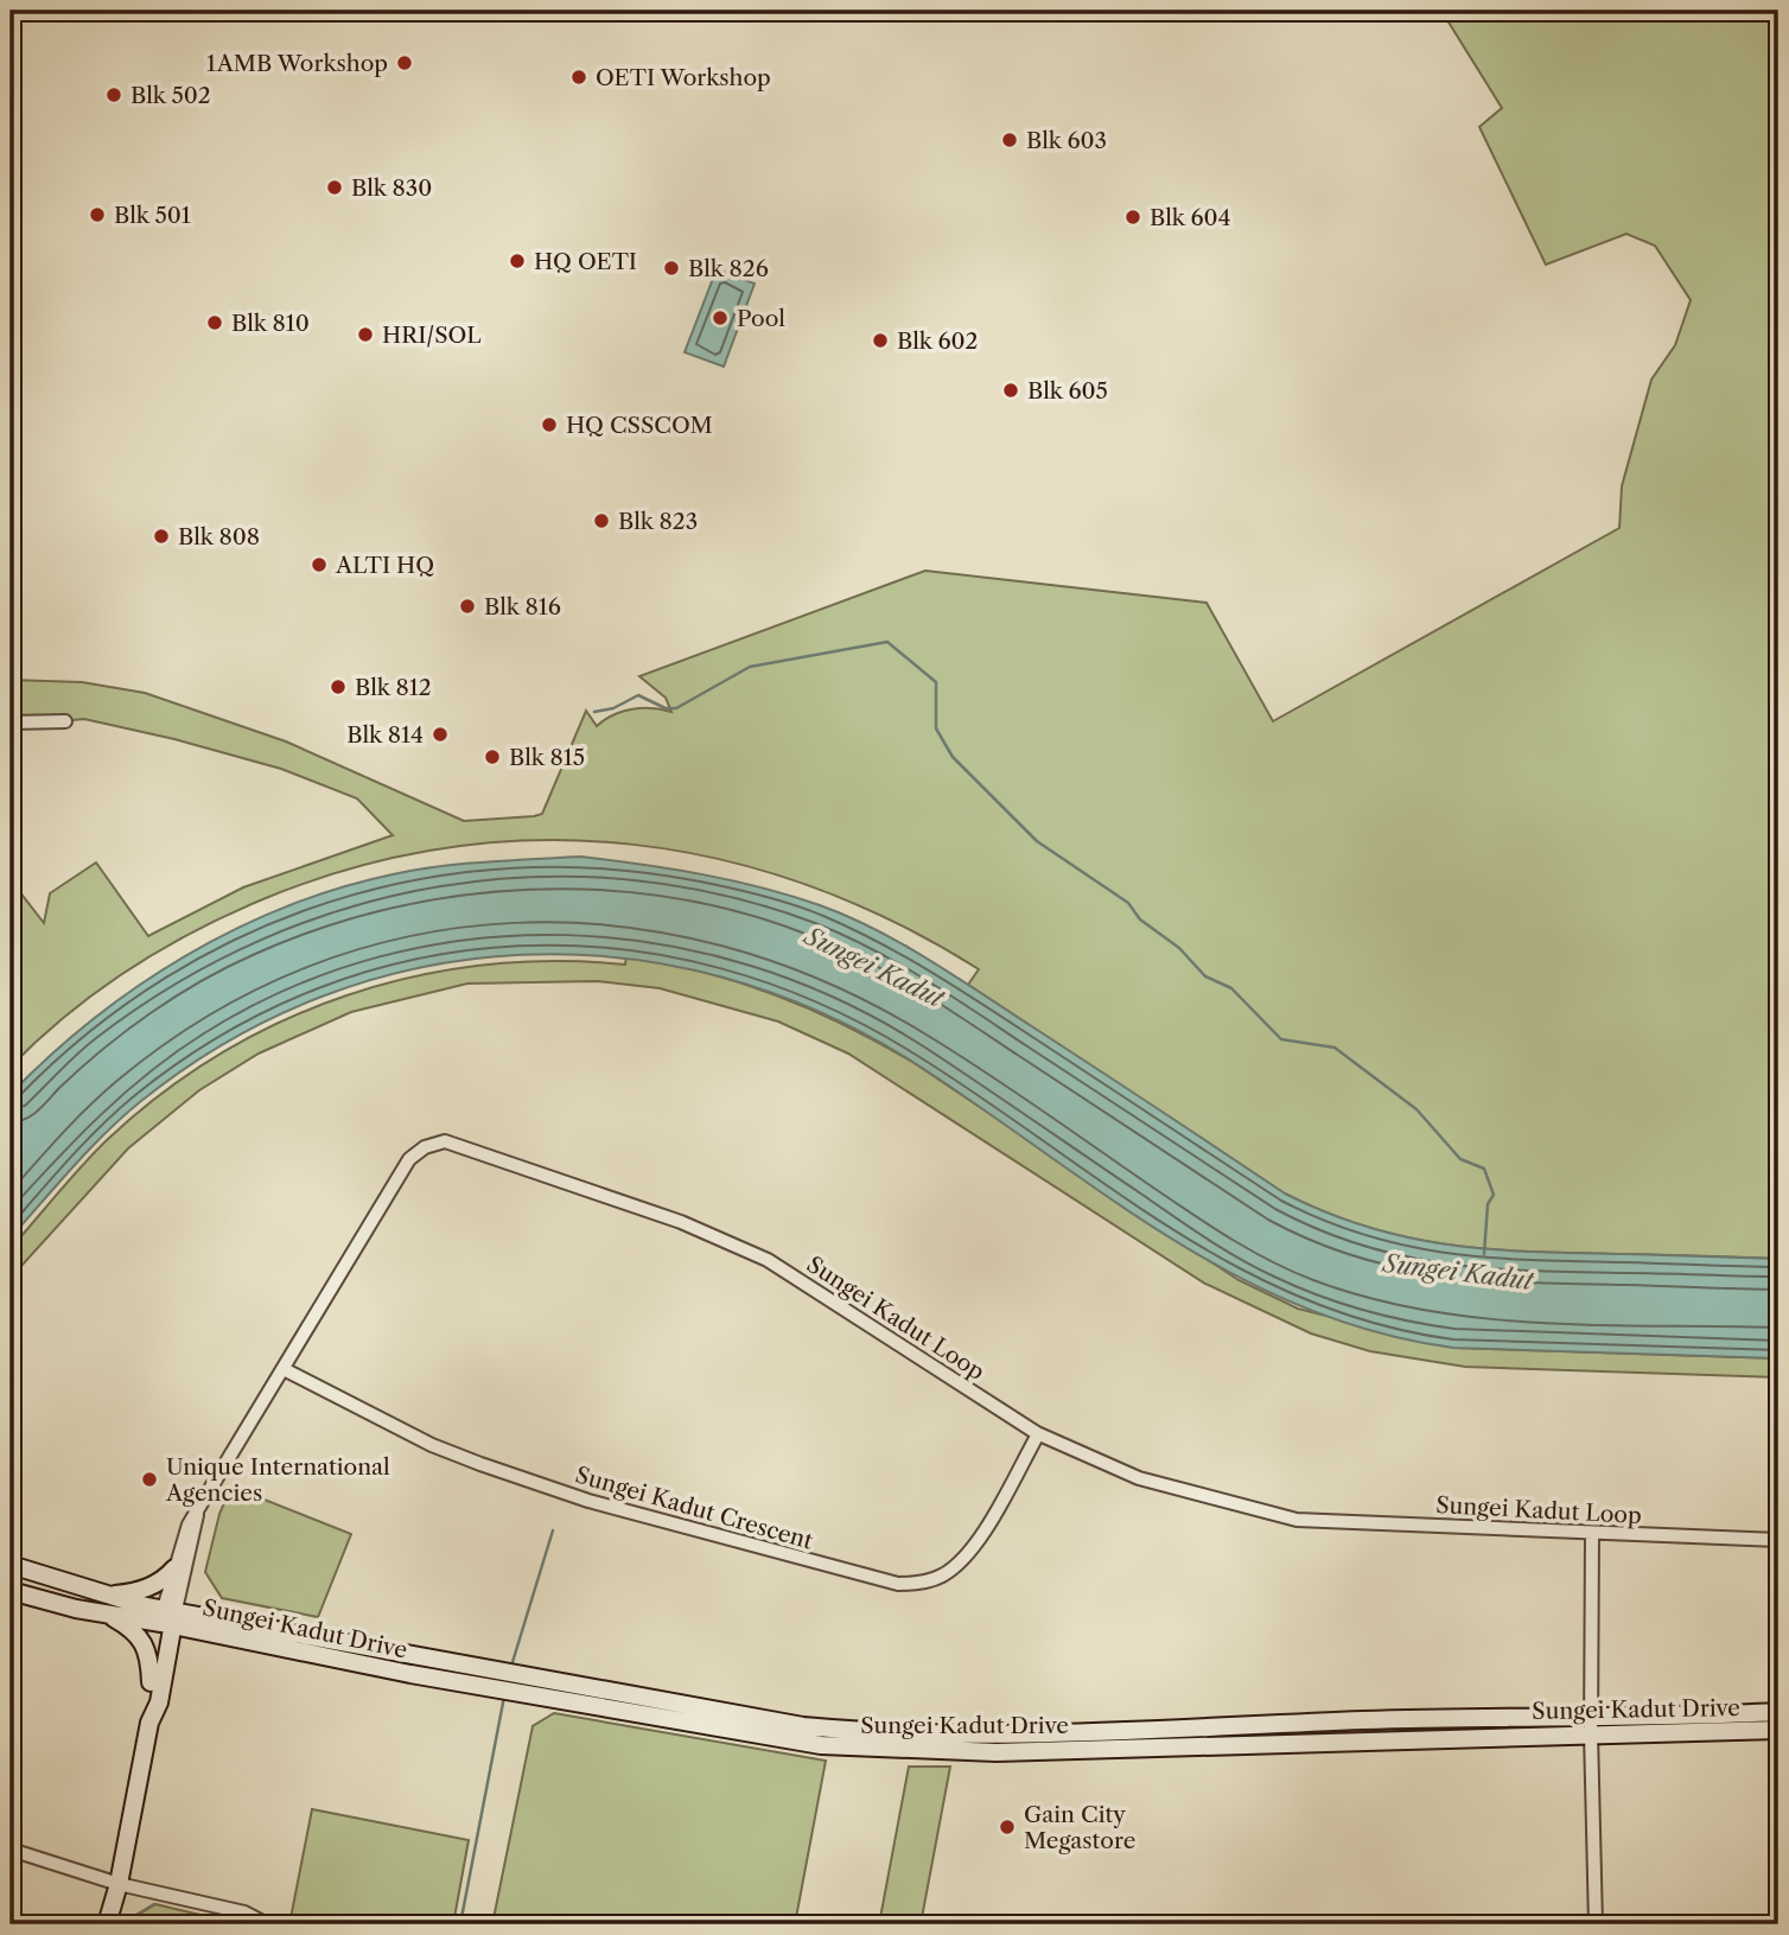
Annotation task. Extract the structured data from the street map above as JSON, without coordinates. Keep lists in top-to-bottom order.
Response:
{
  "streets": {
    "main road": ["Sungei Kadut Drive"],
    "street": ["Sungei Kadut Loop", "Sungei Kadut Crescent"]
  },
  "crossings": [
    ["Sungei Kadut Loop", "Sungei Kadut Crescent"],
    ["Sungei Kadut Loop", "Sungei Kadut Drive"]
  ],
  "water": ["Sungei Kadut"],
  "places": [
    "1AMB Workshop",
    "OETI Workshop",
    "Blk 502",
    "Blk 603",
    "Blk 830",
    "Blk 501",
    "Blk 604",
    "HQ OETI",
    "Blk 826",
    "Pool",
    "Blk 810",
    "HRI/SOL",
    "Blk 602",
    "Blk 605",
    "HQ CSSCOM",
    "Blk 823",
    "Blk 808",
    "ALTI HQ",
    "Blk 816",
    "Blk 812",
    "Blk 814",
    "Blk 815",
    "Unique International Agencies",
    "Gain City Megastore"
  ]
}
